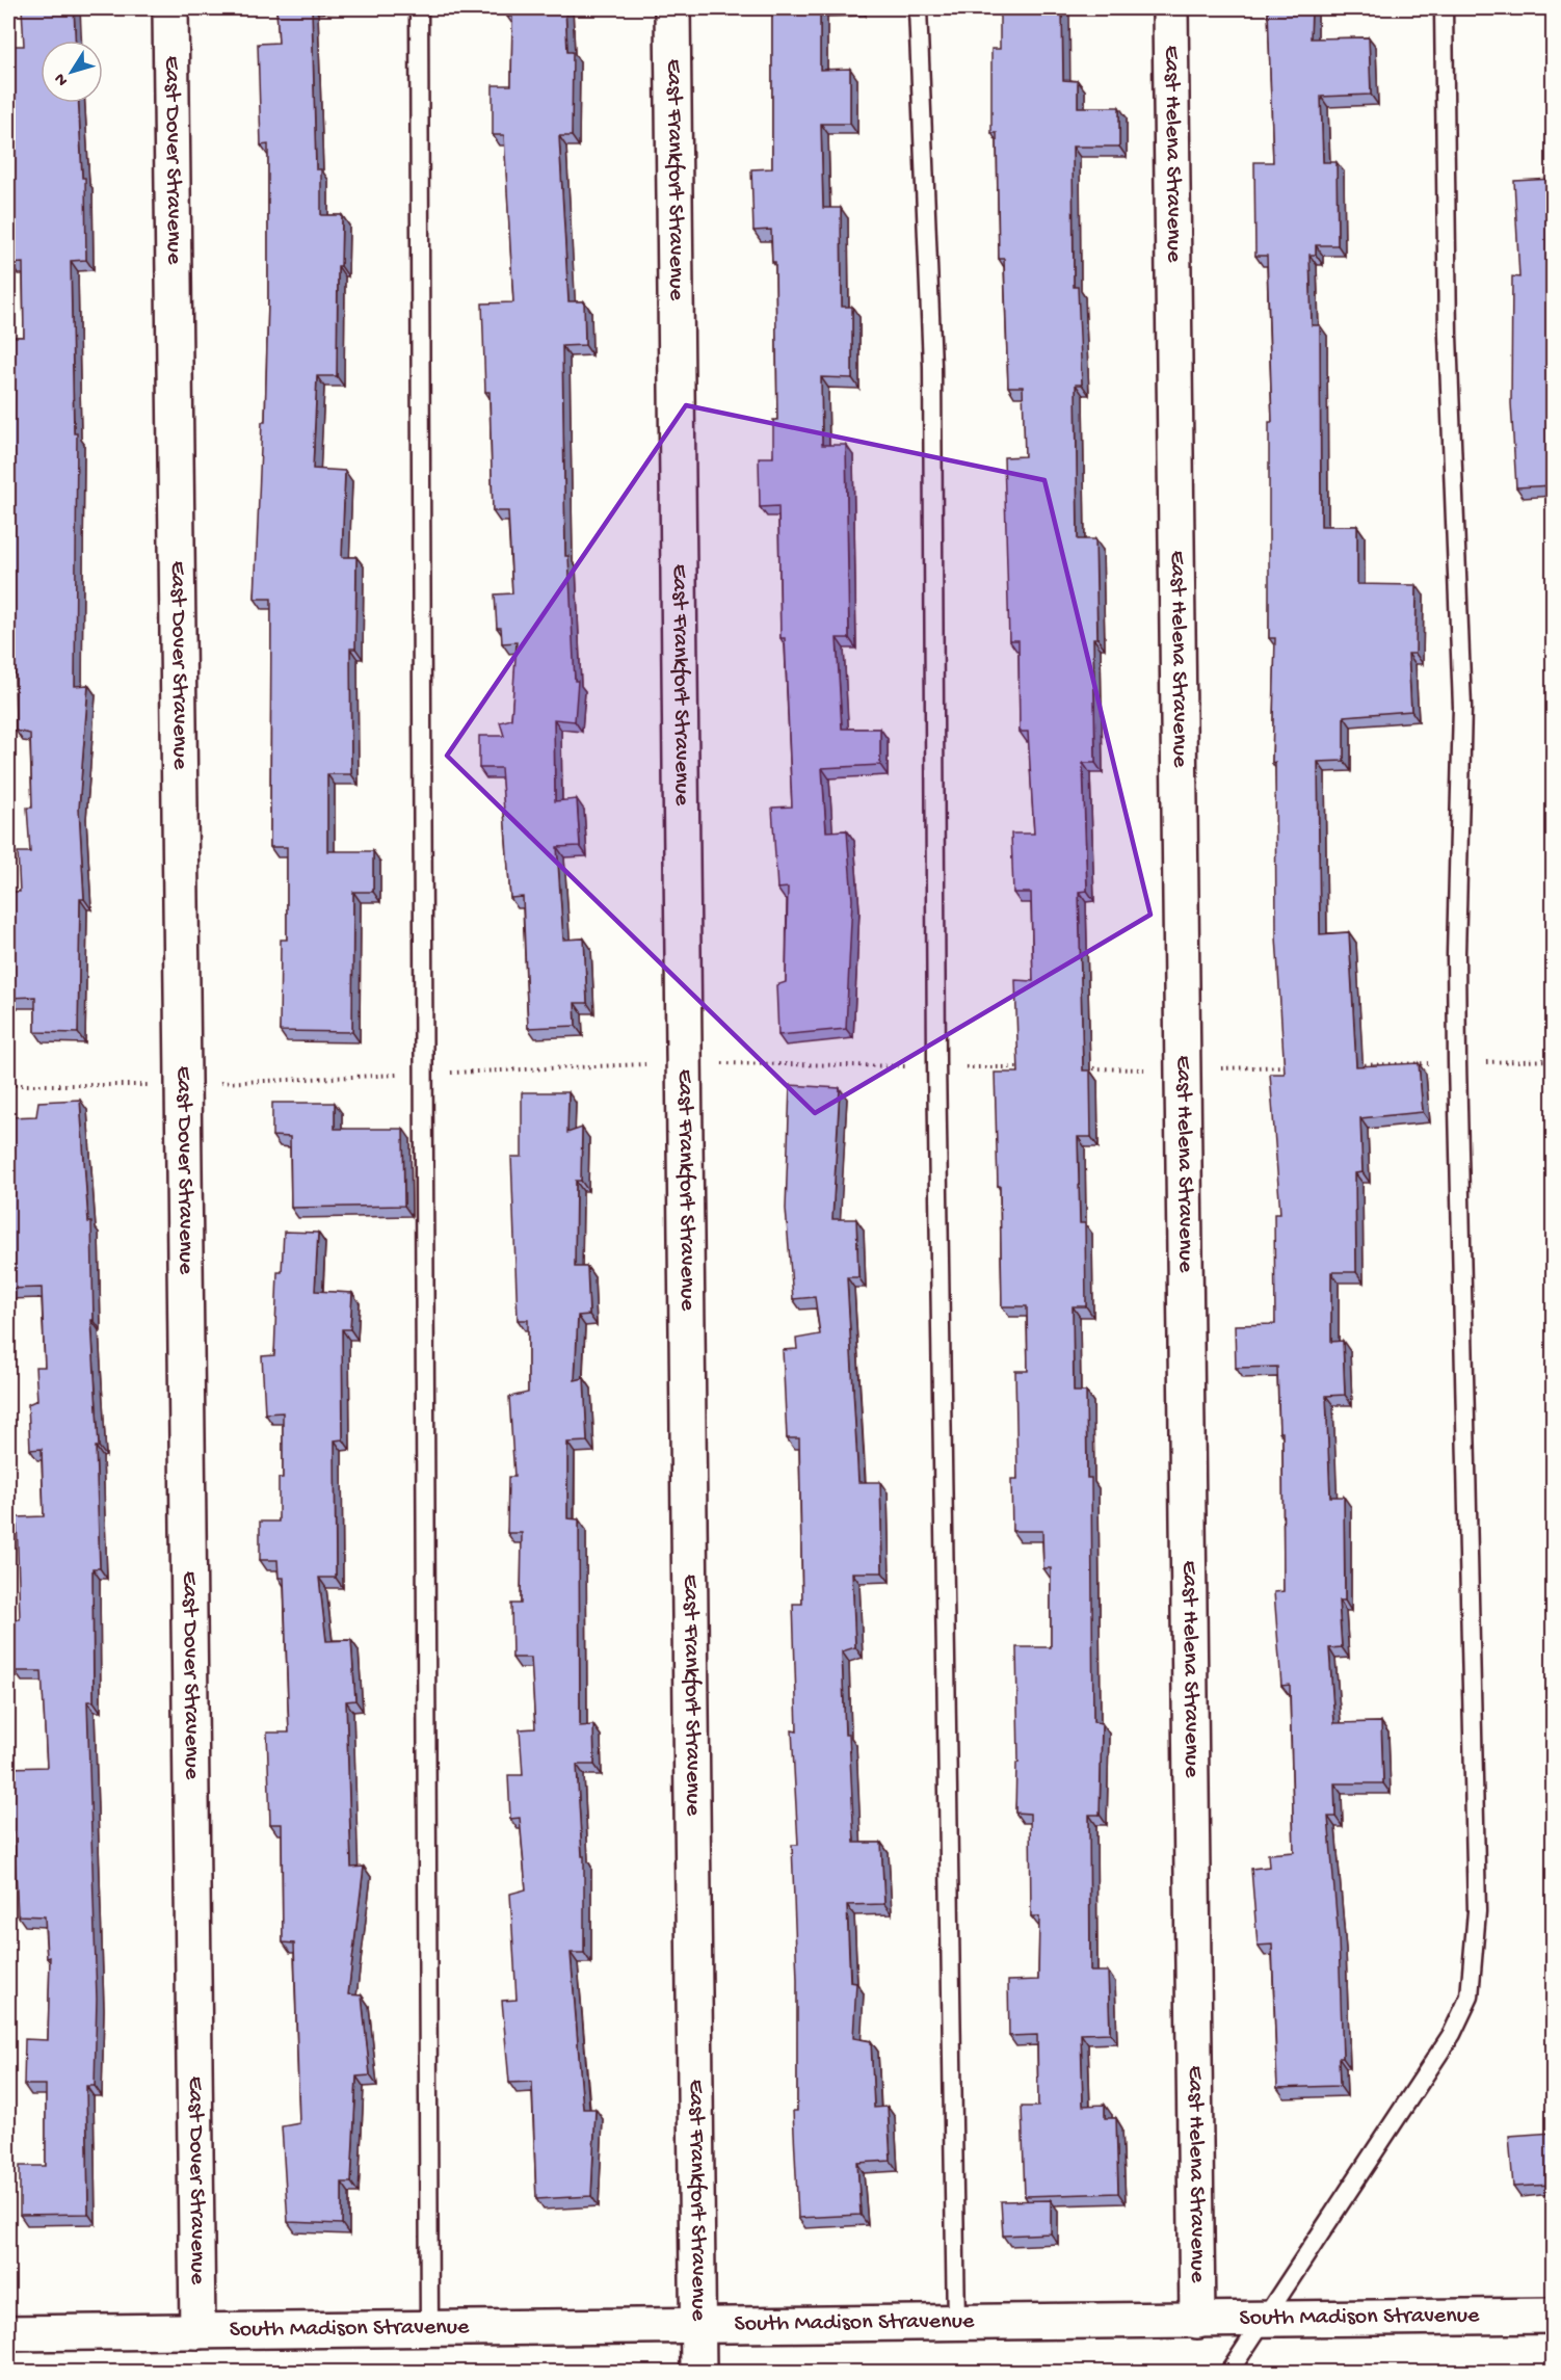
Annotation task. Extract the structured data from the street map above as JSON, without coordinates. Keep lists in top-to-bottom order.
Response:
{
  "streets": {
    "street": [
      "East Helena Stravenue",
      "East Dover Stravenue",
      "East Frankfort Stravenue",
      "South Madison Stravenue"
    ]
  },
  "crossings": [
    ["East Helena Stravenue", "South Madison Stravenue"],
    ["East Dover Stravenue", "South Madison Stravenue"],
    ["East Frankfort Stravenue", "South Madison Stravenue"]
  ],
  "north": "bottom left"
}
